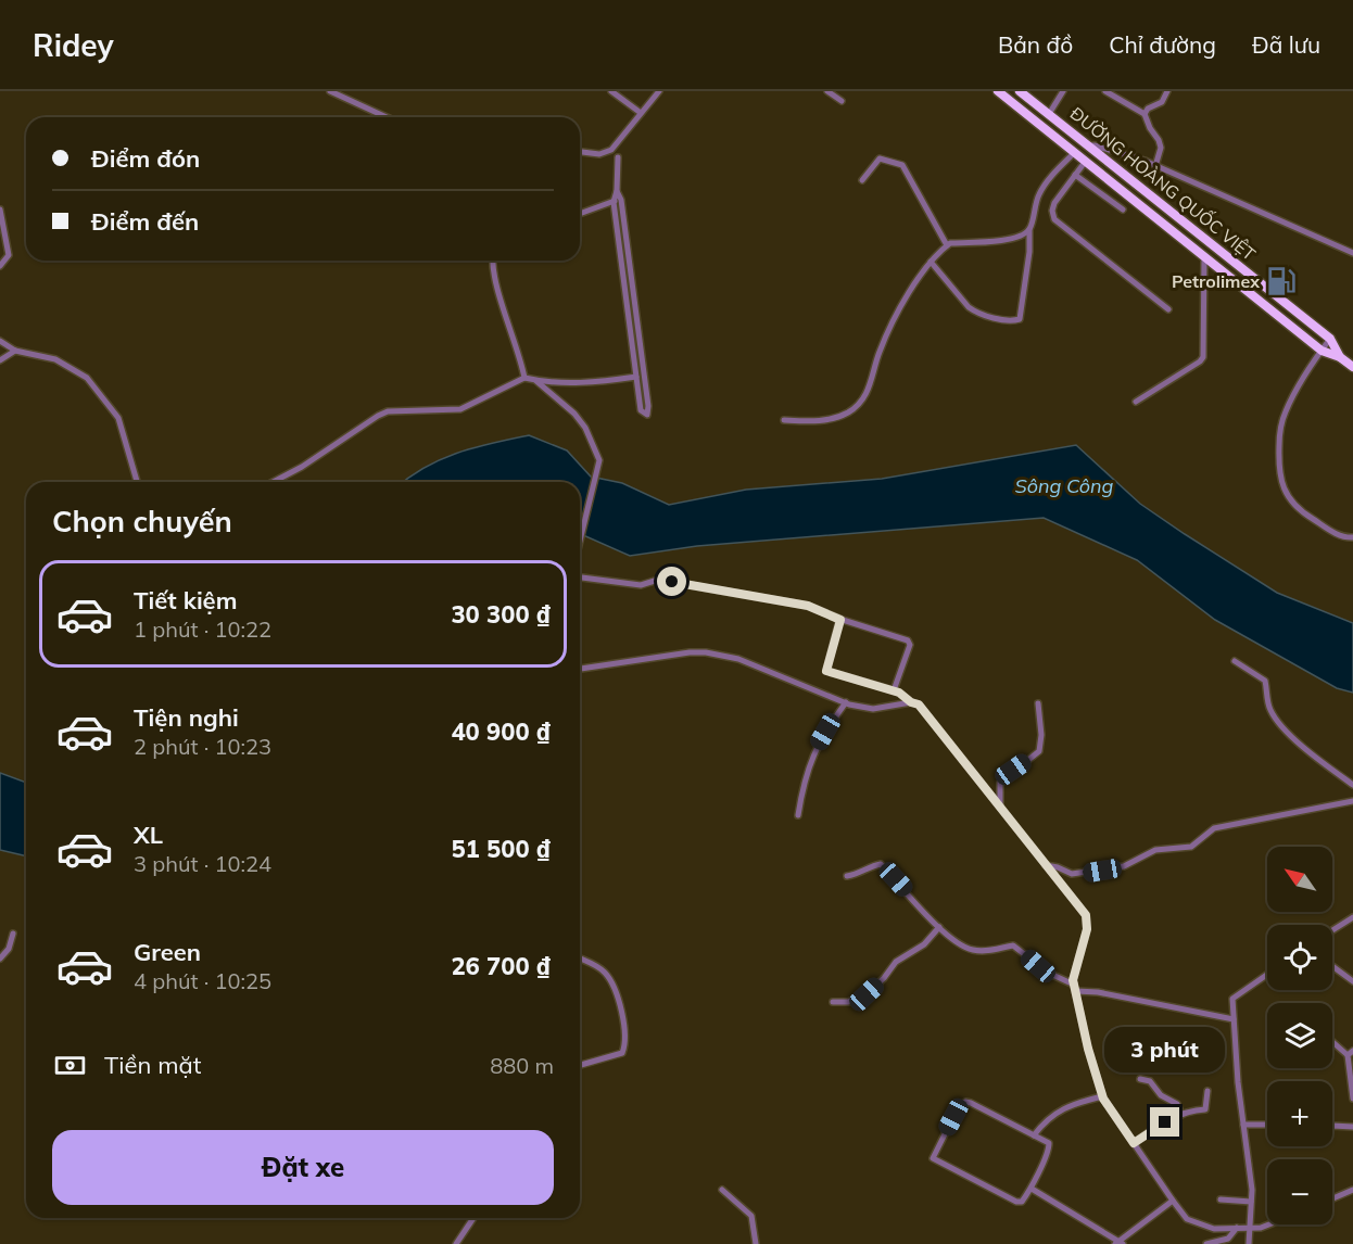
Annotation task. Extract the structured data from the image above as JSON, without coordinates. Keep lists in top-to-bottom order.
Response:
{
  "streets": {
    "highway": ["ĐƯỜNG HOÀNG QUỐC VIỆT"]
  },
  "water": ["Sông Công"],
  "places": {
    "fuel station": ["Petrolimex"]
  },
  "north": "top left",
  "page": {
    "header": "Ridey",
    "nav": ["Bản đồ", "Chỉ đường", "Đã lưu"],
    "banner": ["Điểm đón", "Điểm đến"],
    "heading": "Chọn chuyến",
    "list": [
      {
        "name": "Tiết kiệm",
        "note": "1 phút · 10:22",
        "value": "30 300 ₫"
      },
      {
        "name": "Tiện nghi",
        "note": "2 phút · 10:23",
        "value": "40 900 ₫"
      },
      {
        "name": "XL",
        "note": "3 phút · 10:24",
        "value": "51 500 ₫"
      },
      {
        "name": "Green",
        "note": "4 phút · 10:25",
        "value": "26 700 ₫"
      }
    ],
    "map_buttons": ["+", "−"],
    "bubble": "3 phút",
    "pay": ["Tiền mặt", "880 m"],
    "buttons": "Đặt xe"
  }
}
